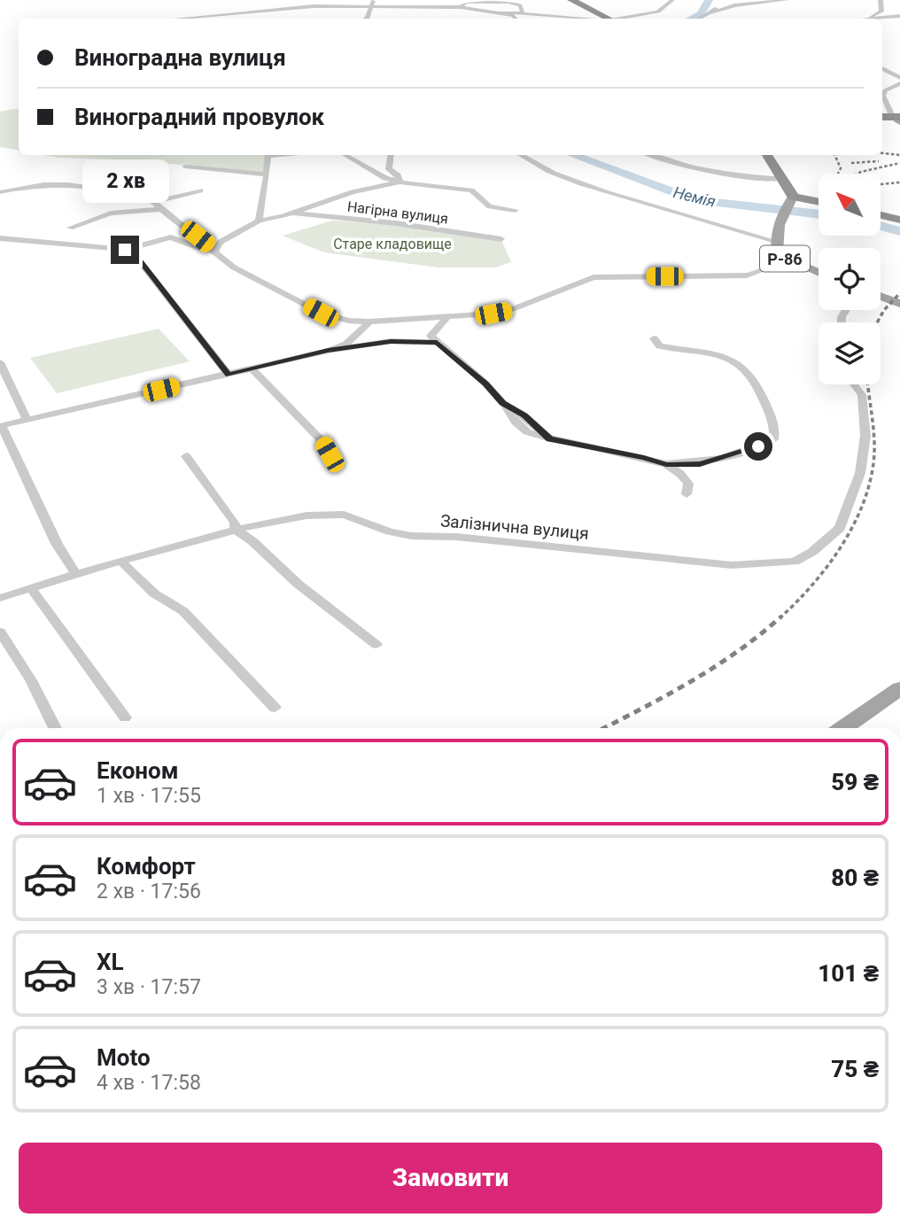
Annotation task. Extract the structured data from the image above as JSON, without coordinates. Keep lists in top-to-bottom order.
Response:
{
  "streets": {
    "main road": ["Р-86"],
    "street": ["Нагірна вулиця", "Залізнична вулиця"]
  },
  "water": ["Немія"],
  "parks": ["Старе кладовище"],
  "north": "top left",
  "page": {
    "banner": ["Виноградна вулиця", "Виноградний провулок"],
    "bubble": "2 хв",
    "list": [
      {
        "name": "Економ",
        "note": "1 хв · 17:55",
        "value": "59 ₴"
      },
      {
        "name": "Комфорт",
        "note": "2 хв · 17:56",
        "value": "80 ₴"
      },
      {
        "name": "XL",
        "note": "3 хв · 17:57",
        "value": "101 ₴"
      },
      {
        "name": "Moto",
        "note": "4 хв · 17:58",
        "value": "75 ₴"
      }
    ],
    "buttons": "Замовити"
  }
}
